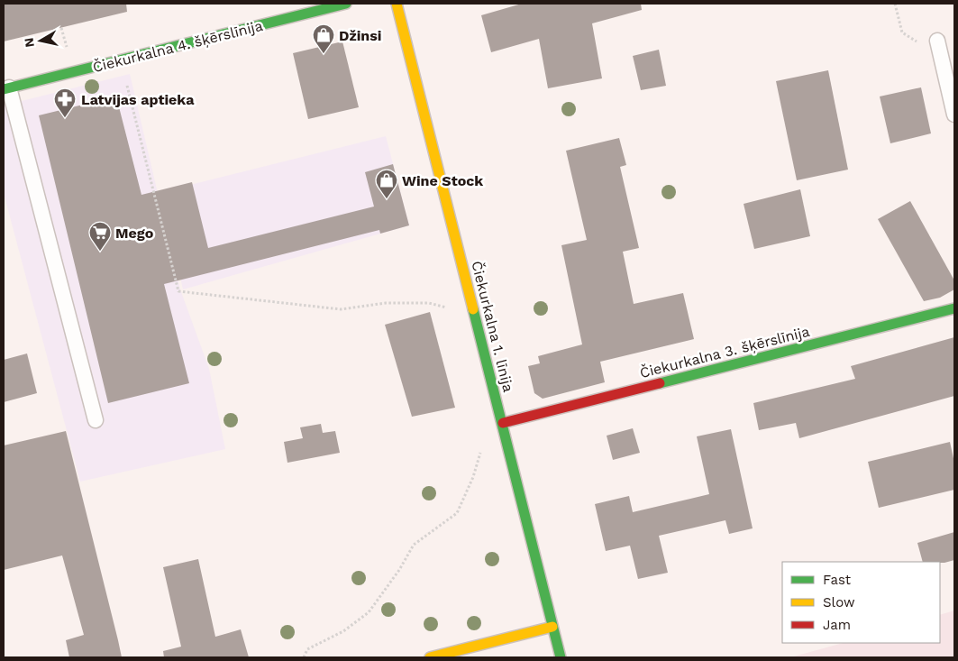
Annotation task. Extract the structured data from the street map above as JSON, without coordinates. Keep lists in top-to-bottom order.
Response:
{
  "streets": {
    "street": ["Čiekurkalna 4. šķērslīnija", "Čiekurkalna 1. līnija", "Čiekurkalna 3. šķērslīnija"]
  },
  "crossings": [
    ["Čiekurkalna 1. līnija", "Čiekurkalna 3. šķērslīnija"]
  ],
  "places": {
    "shop": ["Džinsi", "Wine Stock"],
    "pharmacy": ["Latvijas aptieka"],
    "supermarket": ["Mego"]
  },
  "legend": ["Fast", "Slow", "Jam"],
  "north": "left"
}
